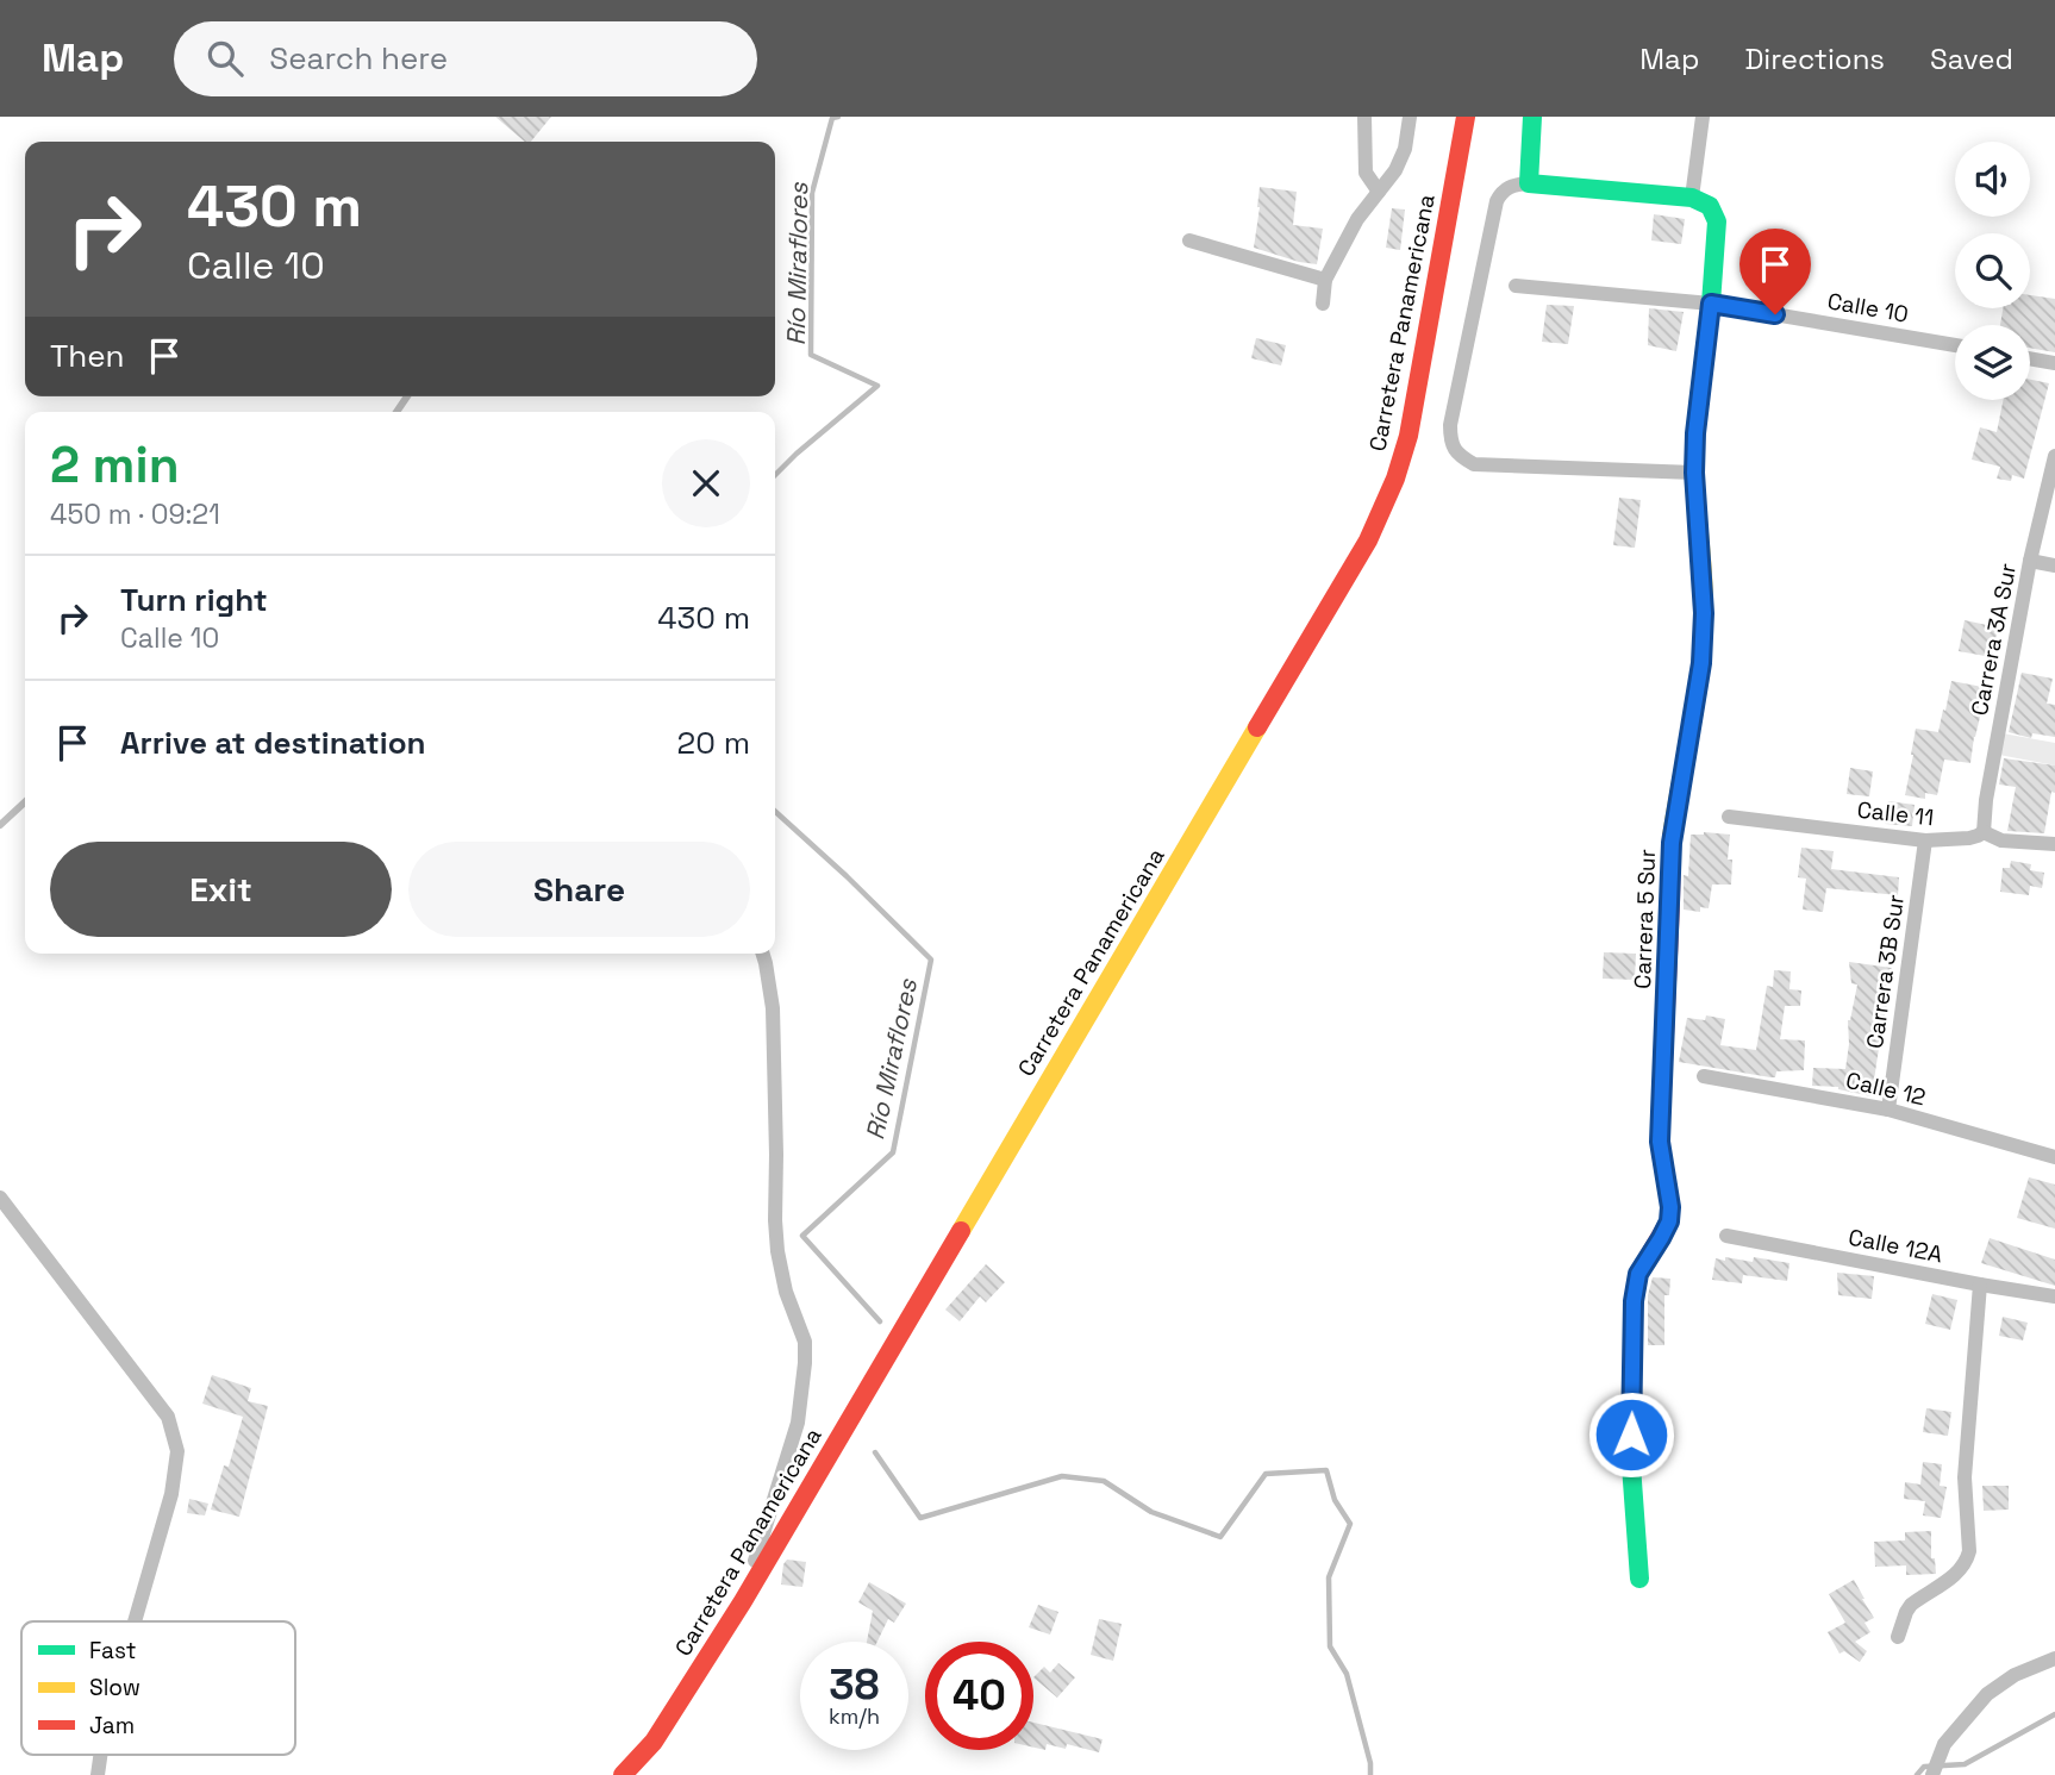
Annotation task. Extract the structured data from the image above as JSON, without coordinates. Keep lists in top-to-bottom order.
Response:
{
  "streets": {
    "main road": ["Carretera Panamericana", "Carrera 5 Sur"],
    "street": [
      "Calle 10",
      "Carrera 3A Sur",
      "Calle 11",
      "Carrera 3B Sur",
      "Calle 12",
      "Calle 12A"
    ]
  },
  "crossings": [
    ["Calle 10", "Carrera 5 Sur"],
    ["Carrera 3A Sur", "Calle 11"],
    ["Calle 11", "Carrera 3B Sur"],
    ["Carrera 3B Sur", "Calle 12"]
  ],
  "water": ["Río Miraflores"],
  "legend": ["Fast", "Slow", "Jam"],
  "page": {
    "header": "Map",
    "search": "Search here",
    "nav": ["Map", "Directions", "Saved"],
    "turn": ["430 m", "Calle 10"],
    "then": "Then",
    "heading": ["2 min", "450 m · 09:21"],
    "list": [
      {
        "name": "Turn right",
        "note": "Calle 10",
        "value": "430 m"
      },
      {
        "name": "Arrive at destination",
        "value": "20 m"
      }
    ],
    "buttons": ["Exit", "Share"],
    "speed": "38 km/h",
    "limit": "40"
  }
}
